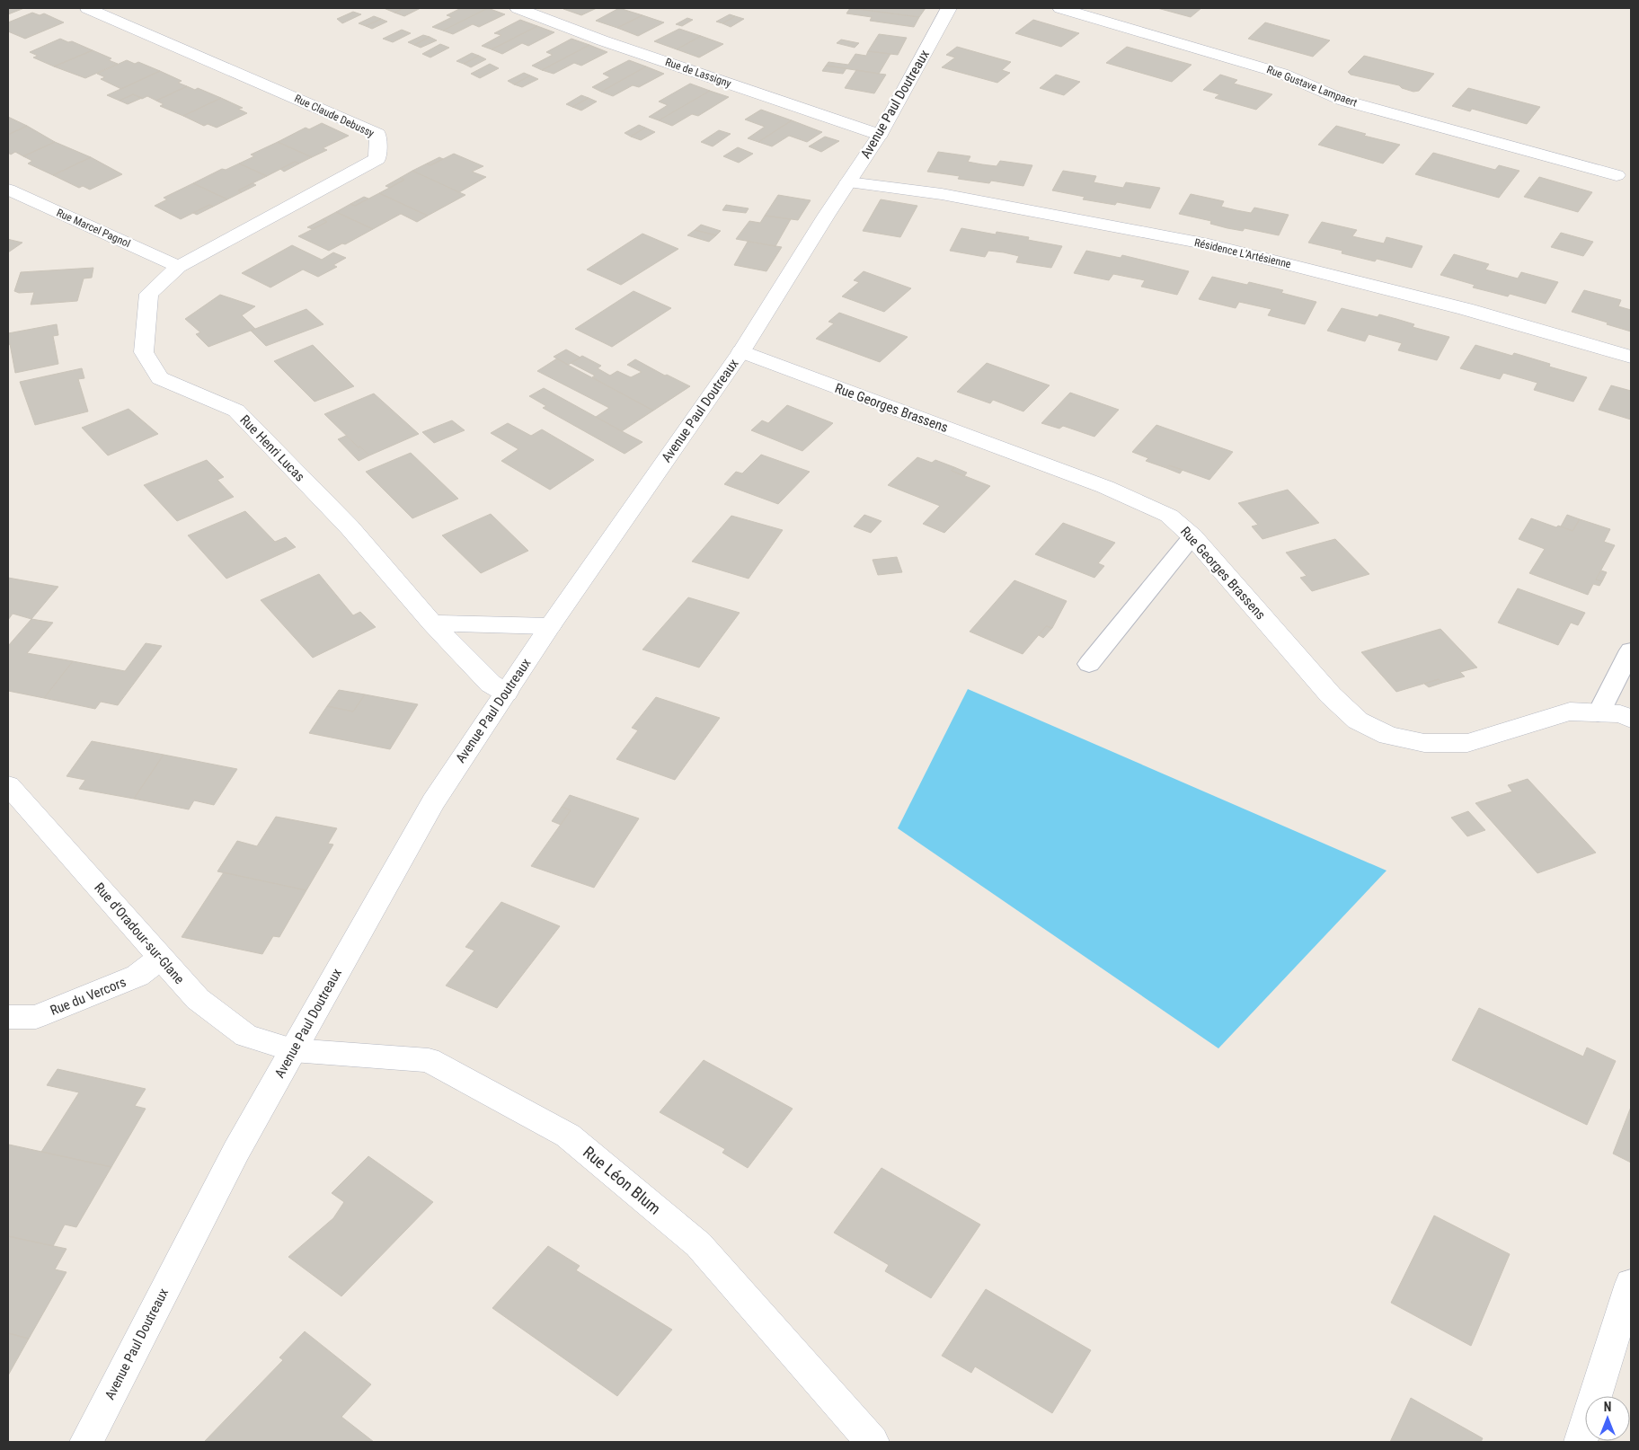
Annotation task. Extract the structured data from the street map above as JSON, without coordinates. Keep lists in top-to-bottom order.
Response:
{
  "streets": {
    "street": [
      "Rue de Lassigny",
      "Rue Gustave Lampaert",
      "Avenue Paul Doutreaux",
      "Rue Claude Debussy",
      "Rue Marcel Pagnol",
      "Résidence L'Artésienne",
      "Rue Georges Brassens",
      "Rue Henri Lucas",
      "Rue d'Oradour-sur-Glane",
      "Rue du Vercors",
      "Rue Léon Blum"
    ]
  },
  "crossings": [
    ["Rue de Lassigny", "Avenue Paul Doutreaux"],
    ["Avenue Paul Doutreaux", "Résidence L'Artésienne"],
    ["Avenue Paul Doutreaux", "Rue Georges Brassens"],
    ["Avenue Paul Doutreaux", "Rue Henri Lucas"],
    ["Avenue Paul Doutreaux", "Rue d'Oradour-sur-Glane"],
    ["Avenue Paul Doutreaux", "Rue Léon Blum"],
    ["Rue Claude Debussy", "Rue Marcel Pagnol"],
    ["Rue Claude Debussy", "Rue Henri Lucas"],
    ["Rue Marcel Pagnol", "Rue Henri Lucas"],
    ["Rue d'Oradour-sur-Glane", "Rue du Vercors"],
    ["Rue d'Oradour-sur-Glane", "Rue Léon Blum"]
  ],
  "north": "top"
}
